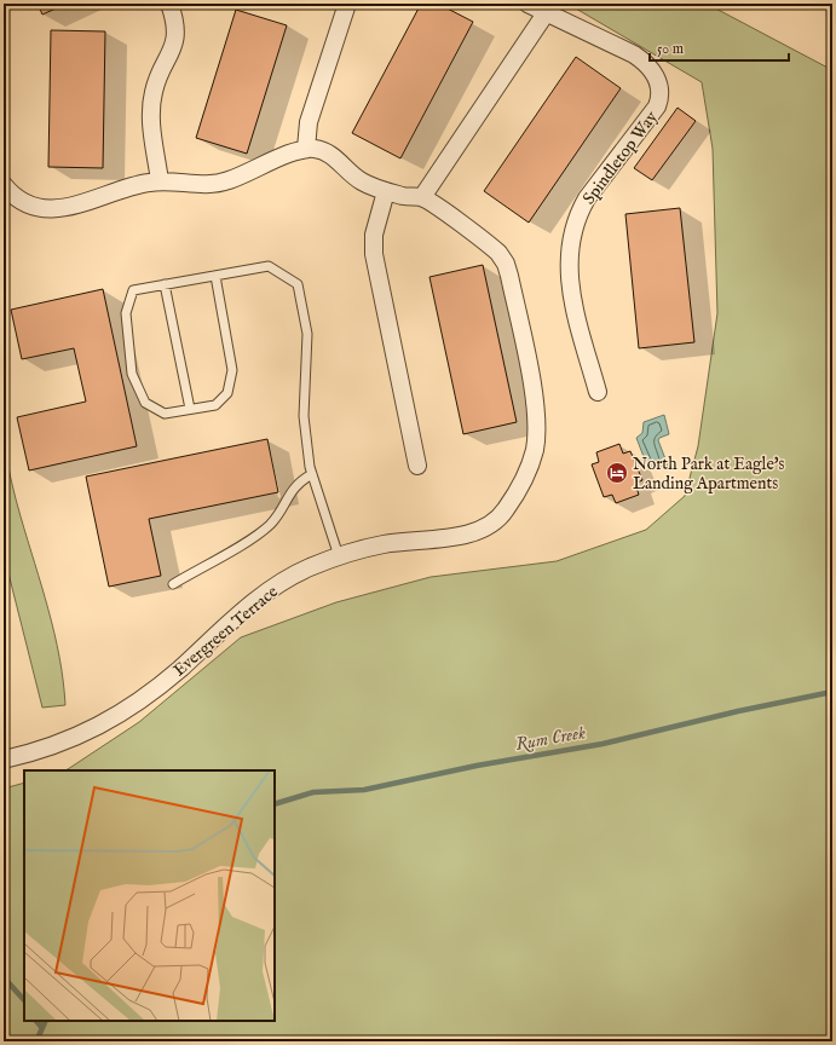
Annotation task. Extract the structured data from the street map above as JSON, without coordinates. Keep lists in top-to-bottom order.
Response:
{
  "streets": {
    "street": ["Spindletop Way", "Evergreen Terrace"]
  },
  "water": ["Rum Creek"],
  "places": {
    "hotel": ["North Park at Eagle's Landing Apartments"]
  },
  "scale_bar": "50 m"
}
